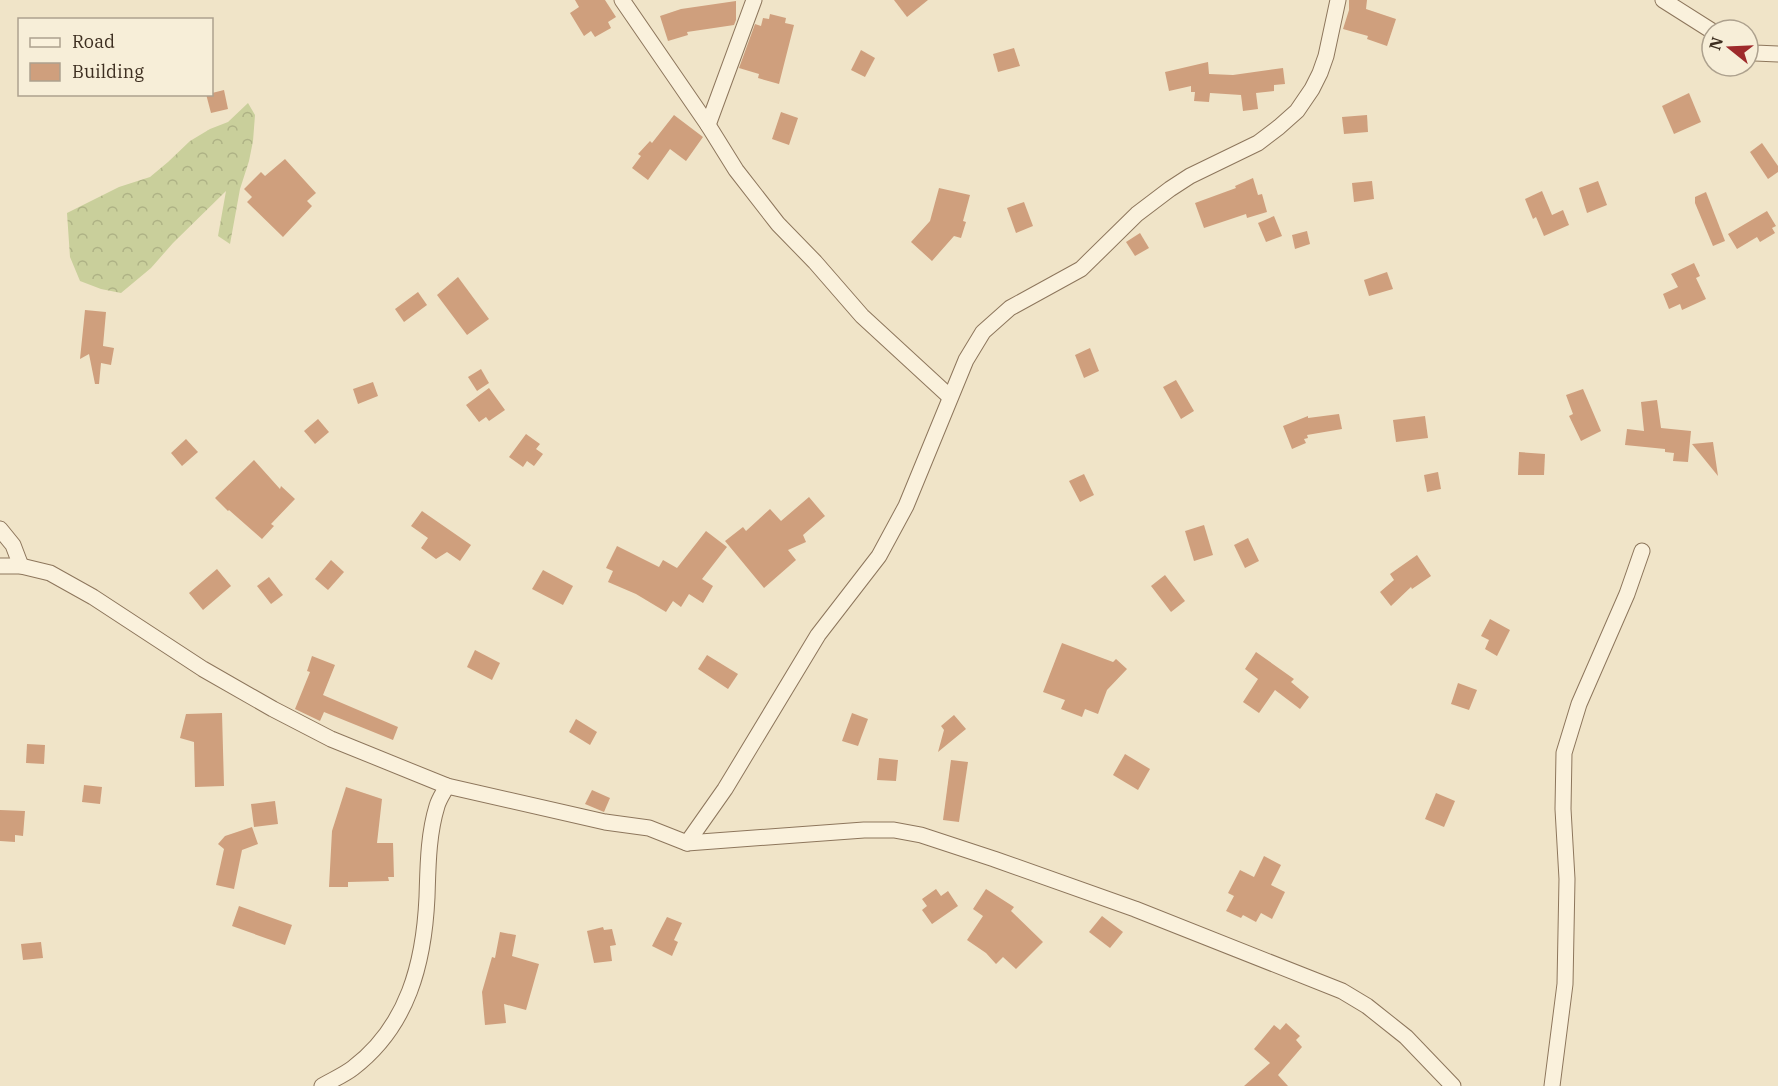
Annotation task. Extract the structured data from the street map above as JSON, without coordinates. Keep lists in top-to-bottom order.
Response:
{
  "legend": ["Road", "Building"],
  "north": "left"
}
